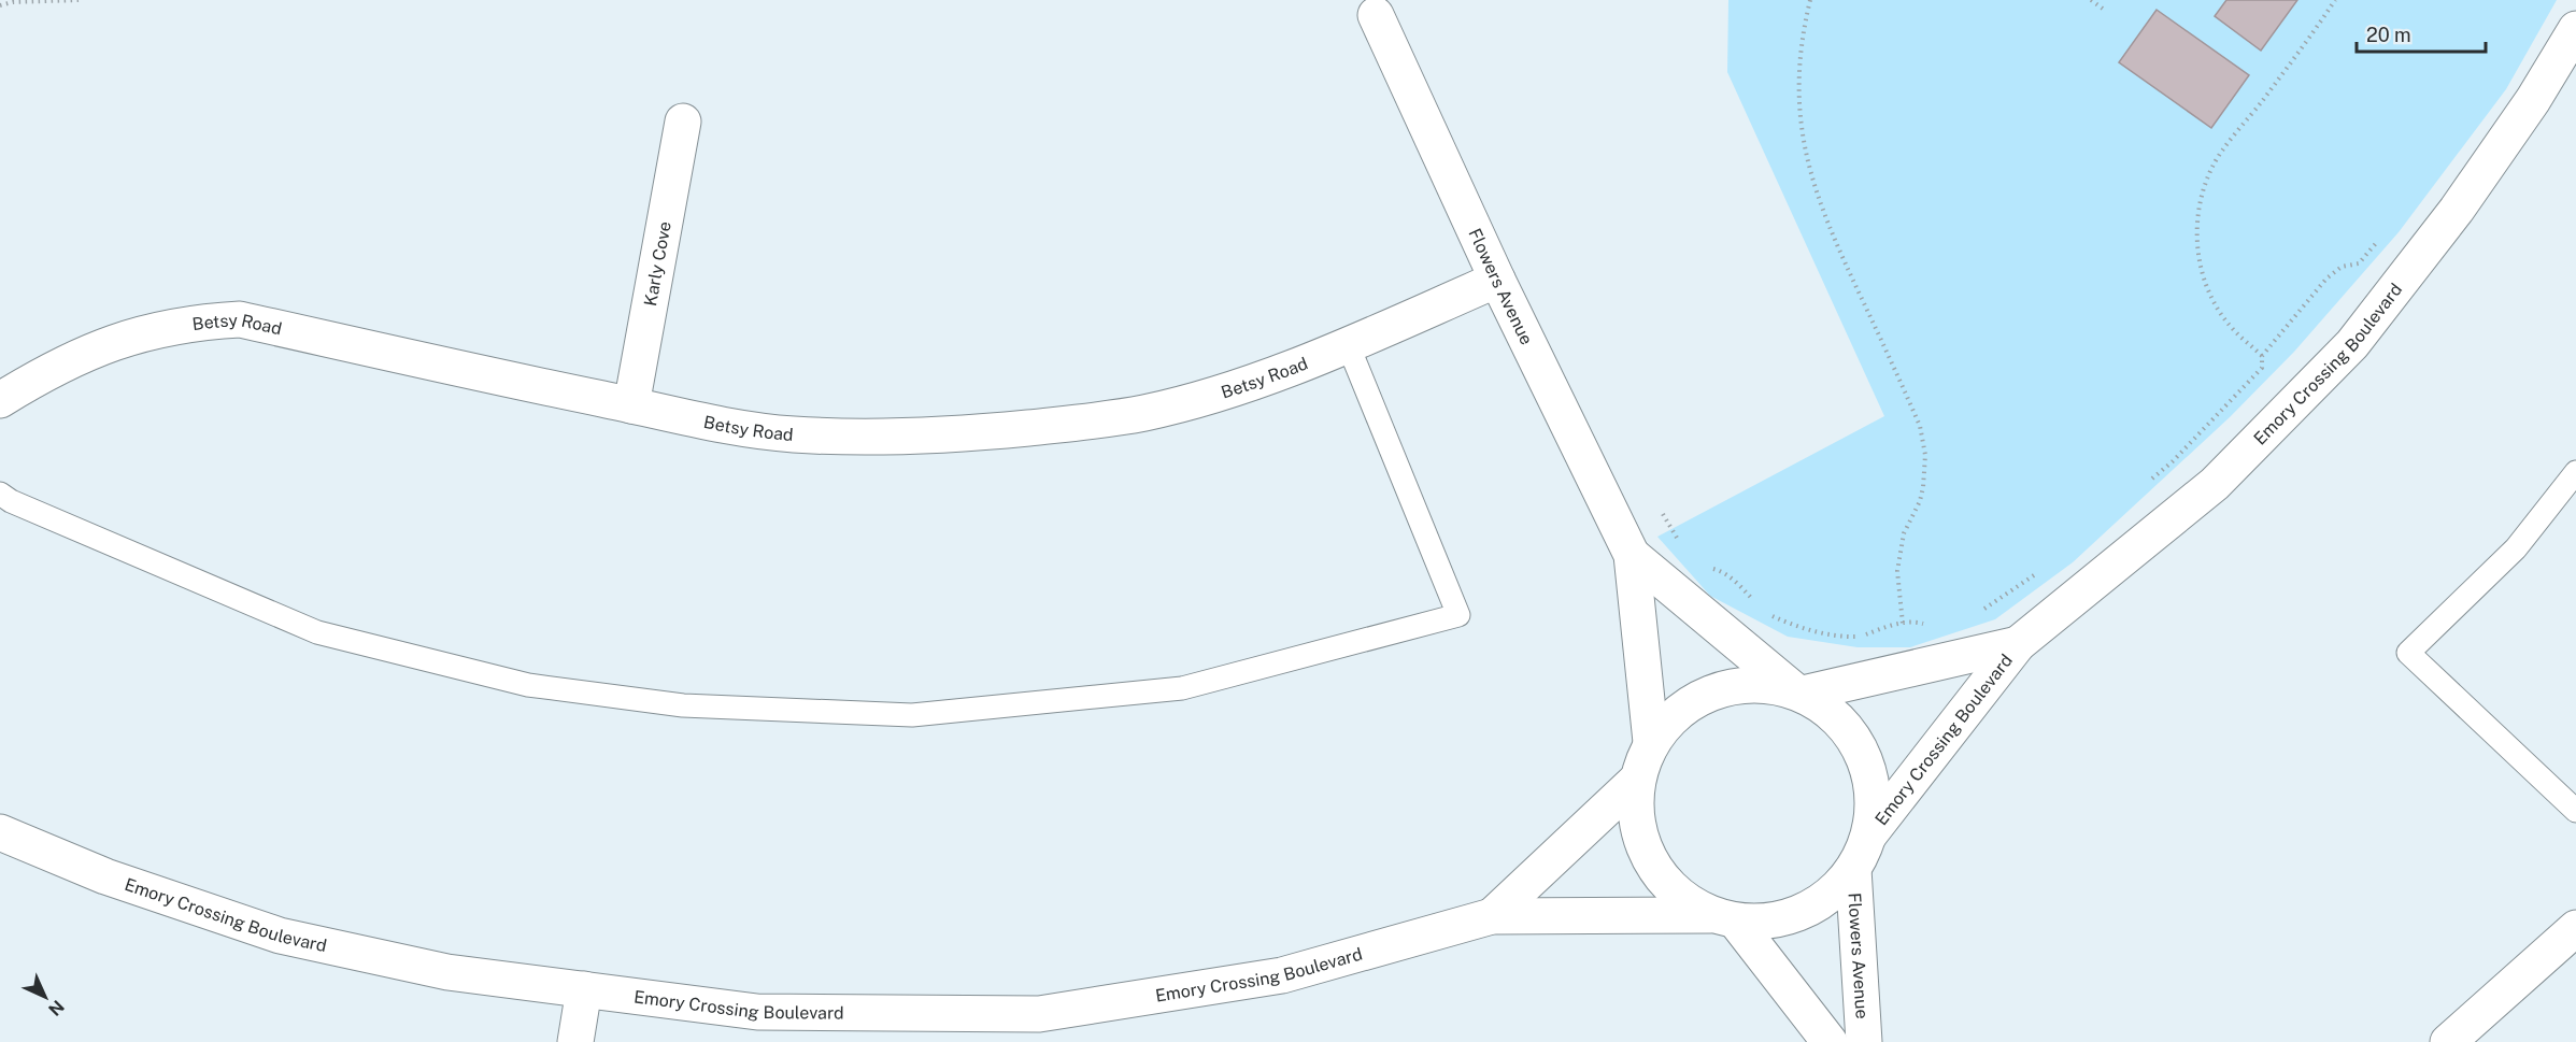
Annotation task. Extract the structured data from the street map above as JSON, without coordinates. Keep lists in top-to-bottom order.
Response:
{
  "streets": {
    "street": [
      "Karly Cove",
      "Flowers Avenue",
      "Betsy Road",
      "Emory Crossing Boulevard"
    ]
  },
  "crossings": [
    ["Karly Cove", "Betsy Road"],
    ["Flowers Avenue", "Betsy Road"],
    ["Flowers Avenue", "Emory Crossing Boulevard"]
  ],
  "scale_bar": "20 m",
  "north": "bottom right"
}
